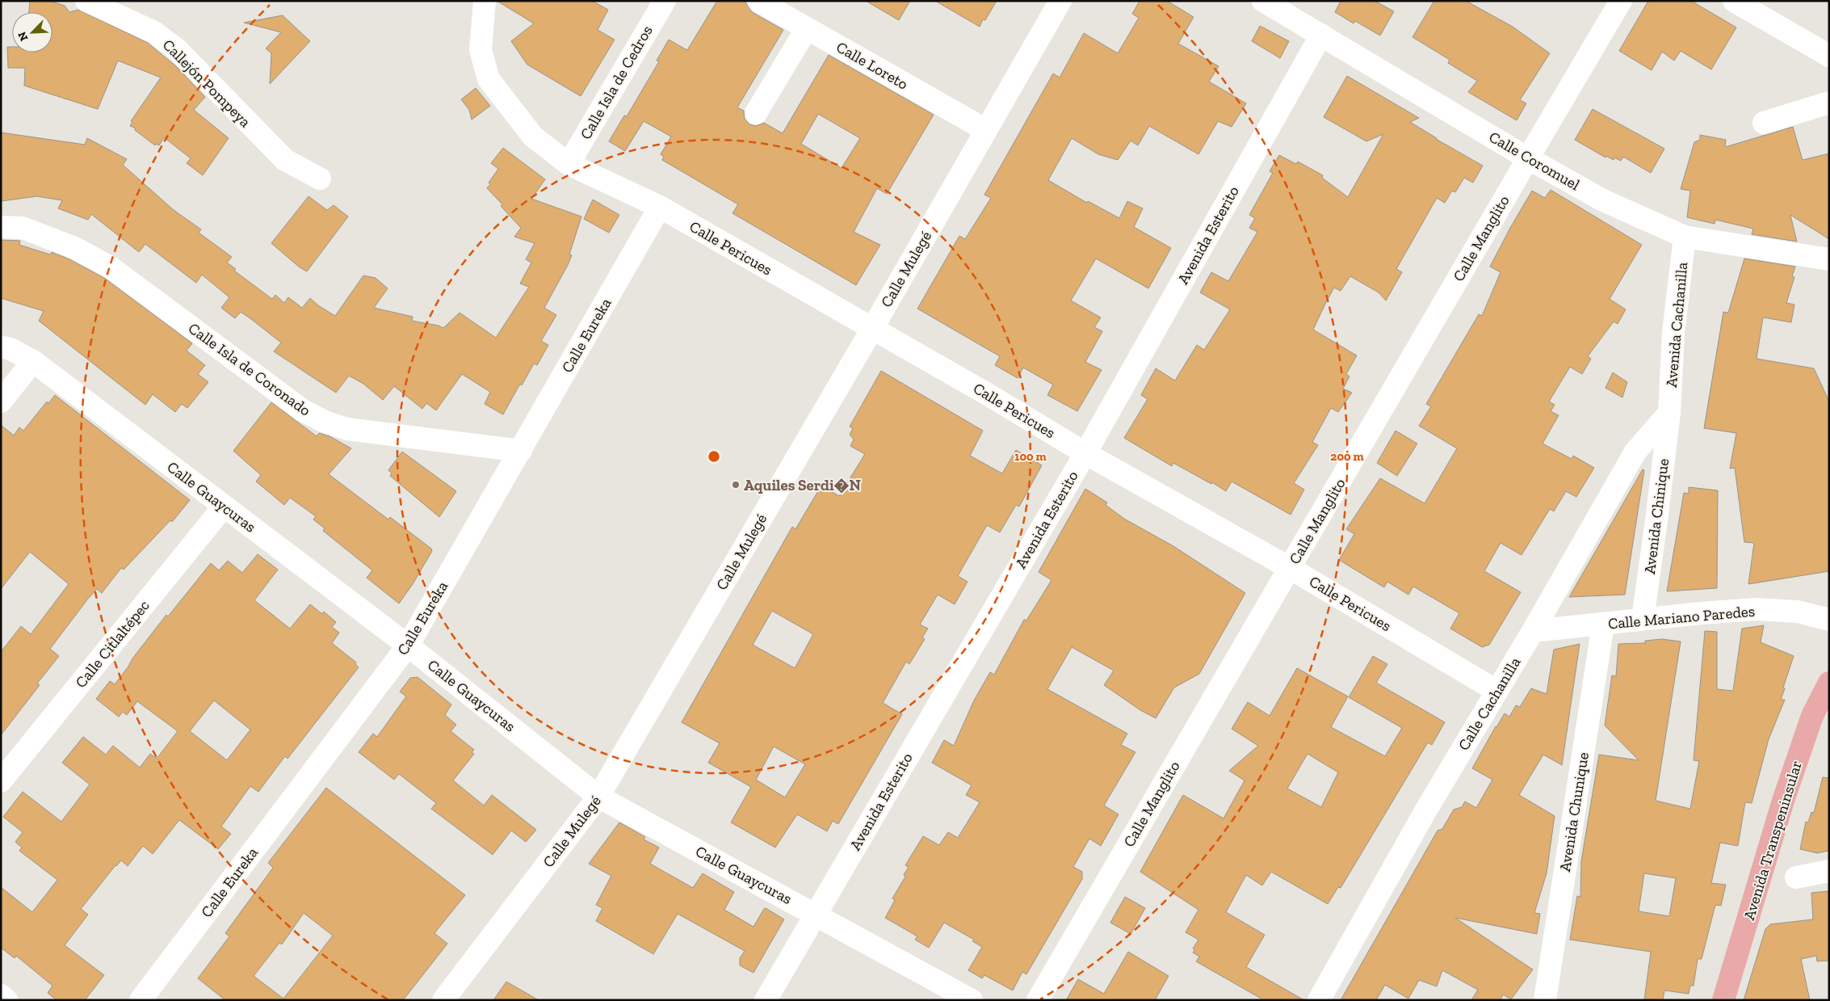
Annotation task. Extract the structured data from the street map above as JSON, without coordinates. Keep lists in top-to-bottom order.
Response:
{
  "streets": {
    "main road": ["Avenida Transpeninsular"],
    "street": [
      "Calle Loreto",
      "Calle Isla de Cedros",
      "Callejón Pompeya",
      "Calle Coromuel",
      "Avenida Esterito",
      "Calle Manglito",
      "Calle Pericues",
      "Calle Mulegé",
      "Avenida Cachanilla",
      "Calle Eureka",
      "Calle Isla de Coronado",
      "Calle Guaycuras",
      "Avenida Chinique",
      "Calle Mariano Paredes",
      "Calle Citlaltépec",
      "Calle Cachanilla",
      "Avenida Chunique"
    ]
  },
  "crossings": [
    ["Calle Loreto", "Calle Mulegé"],
    ["Calle Isla de Cedros", "Calle Pericues"],
    ["Calle Coromuel", "Avenida Esterito"],
    ["Calle Coromuel", "Calle Manglito"],
    ["Calle Coromuel", "Avenida Cachanilla"],
    ["Avenida Esterito", "Calle Pericues"],
    ["Avenida Esterito", "Calle Guaycuras"],
    ["Calle Manglito", "Calle Pericues"],
    ["Calle Pericues", "Calle Mulegé"],
    ["Calle Pericues", "Calle Eureka"],
    ["Calle Pericues", "Calle Cachanilla"],
    ["Calle Mulegé", "Calle Guaycuras"],
    ["Avenida Cachanilla", "Avenida Chinique"],
    ["Avenida Cachanilla", "Calle Cachanilla"],
    ["Calle Eureka", "Calle Isla de Coronado"],
    ["Calle Eureka", "Calle Guaycuras"],
    ["Calle Guaycuras", "Calle Citlaltépec"],
    ["Avenida Chinique", "Calle Mariano Paredes"],
    ["Avenida Chinique", "Calle Cachanilla"],
    ["Calle Mariano Paredes", "Calle Cachanilla"],
    ["Calle Mariano Paredes", "Avenida Chunique"]
  ],
  "places": ["Aquiles Serdi�N"],
  "north": "bottom left",
  "rings": ["100 m", "200 m"]
}
